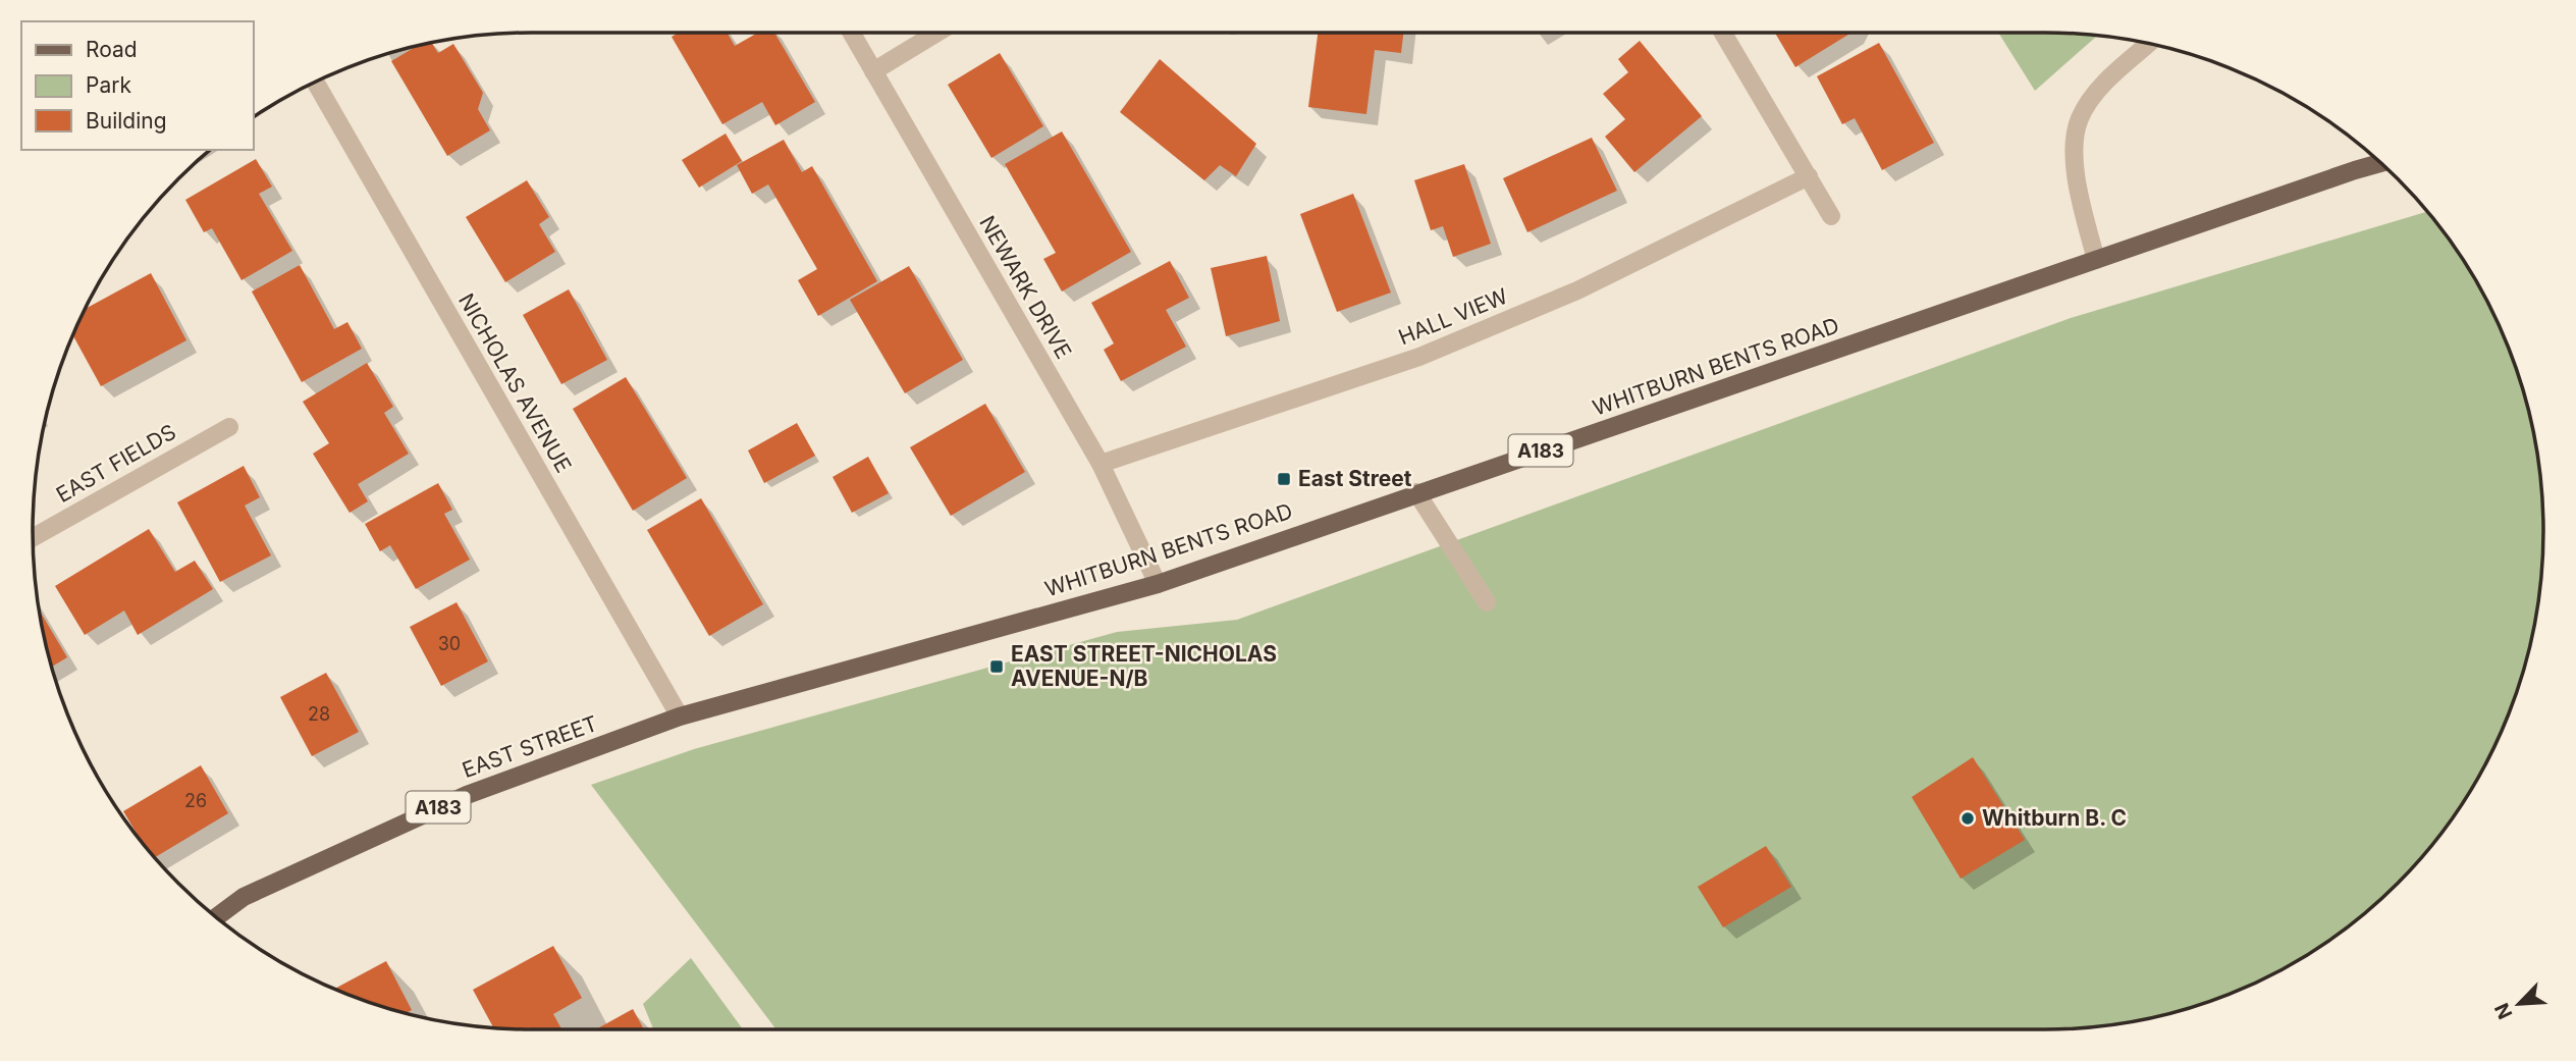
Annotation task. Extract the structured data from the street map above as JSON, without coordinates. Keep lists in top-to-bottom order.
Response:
{
  "streets": {
    "main road": ["WHITBURN BENTS ROAD", "A183", "EAST STREET"],
    "street": [
      "NEWARK DRIVE",
      "HALL VIEW",
      "NICHOLAS AVENUE",
      "EAST FIELDS"
    ]
  },
  "crossings": [
    ["NEWARK DRIVE", "HALL VIEW"],
    ["NEWARK DRIVE", "WHITBURN BENTS ROAD"],
    ["WHITBURN BENTS ROAD", "NICHOLAS AVENUE"],
    ["WHITBURN BENTS ROAD", "EAST STREET"],
    ["NICHOLAS AVENUE", "EAST STREET"]
  ],
  "places": {
    "transit": ["East Street", "EAST STREET-NICHOLAS AVENUE-N/B"],
    "other": ["Whitburn B. C"]
  },
  "house_numbers": ["30", "28", "26"],
  "legend": ["Road", "Park", "Building"],
  "north": "bottom left"
}
